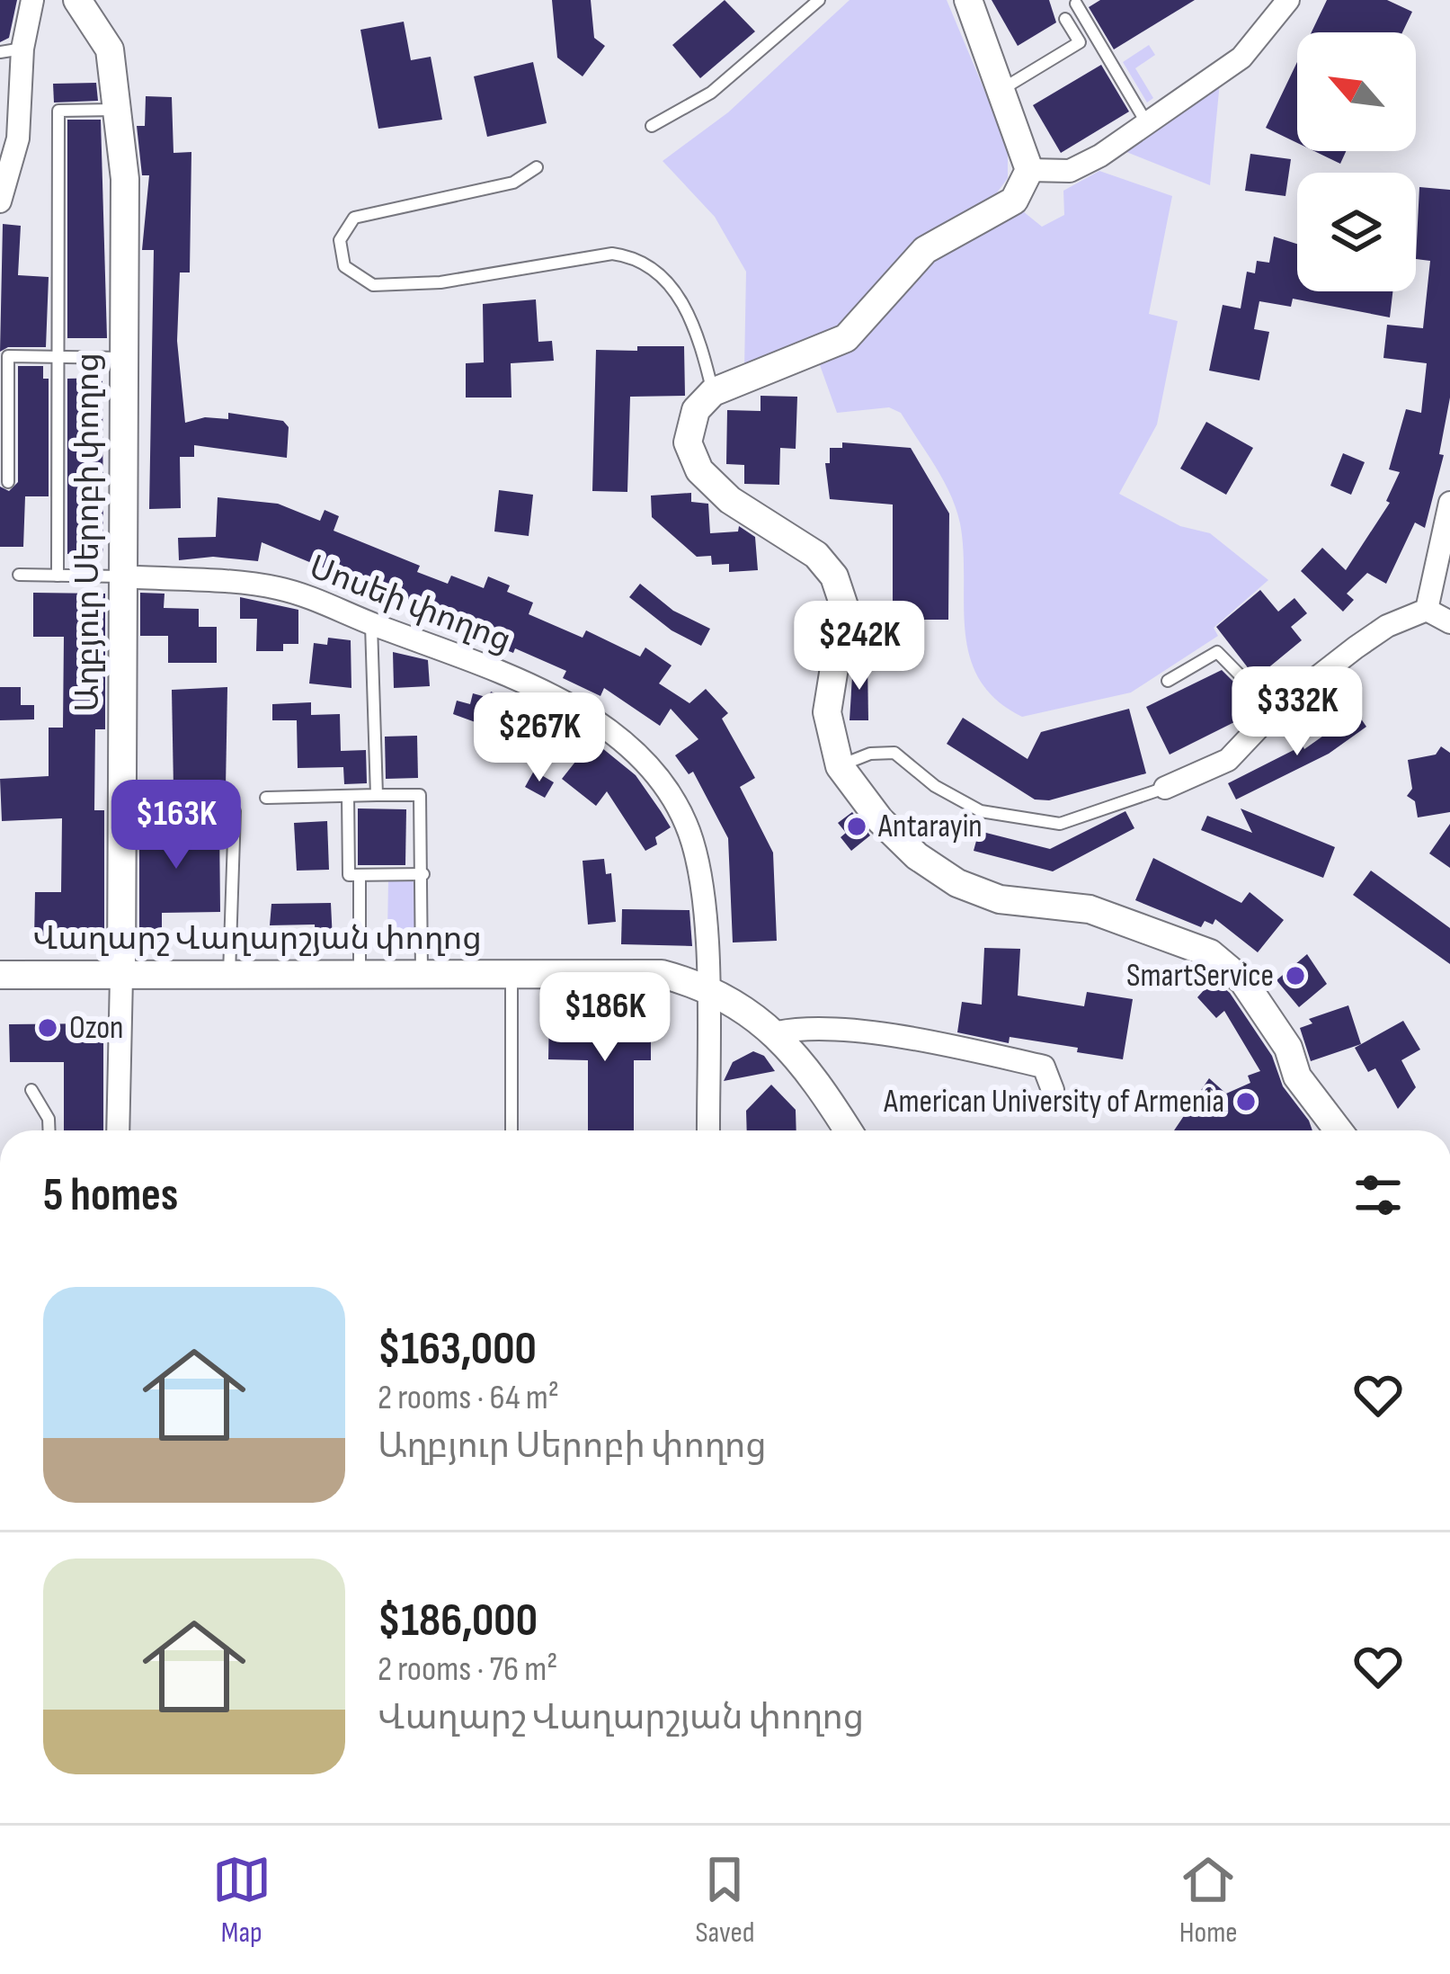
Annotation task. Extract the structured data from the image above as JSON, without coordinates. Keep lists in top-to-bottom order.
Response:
{
  "streets": {
    "street": ["Աղբյուր Սերոբի փողոց", "Սոսեի փողոց", "Վաղարշ Վաղարշյան փողոց"]
  },
  "crossings": [
    ["Աղբյուր Սերոբի փողոց", "Սոսեի փողոց"],
    ["Աղբյուր Սերոբի փողոց", "Վաղարշ Վաղարշյան փողոց"],
    ["Սոսեի փողոց", "Վաղարշ Վաղարշյան փողոց"]
  ],
  "places": [
    "Antarayin",
    "SmartService",
    "Ozon",
    "American University of Armenia"
  ],
  "north": "top left",
  "page": {
    "price": [
      "$242K",
      "$332K",
      "$267K",
      "$163K",
      "$186K"
    ],
    "heading": "5 homes",
    "list": [
      {
        "name": "$163,000",
        "note": "2 rooms · 64 m² · Աղբյուր Սերոբի փողոց"
      },
      {
        "name": "$186,000",
        "note": "2 rooms · 76 m² · Վաղարշ Վաղարշյան փողոց"
      }
    ],
    "tabs": ["Map", "Saved", "Home"]
  }
}
